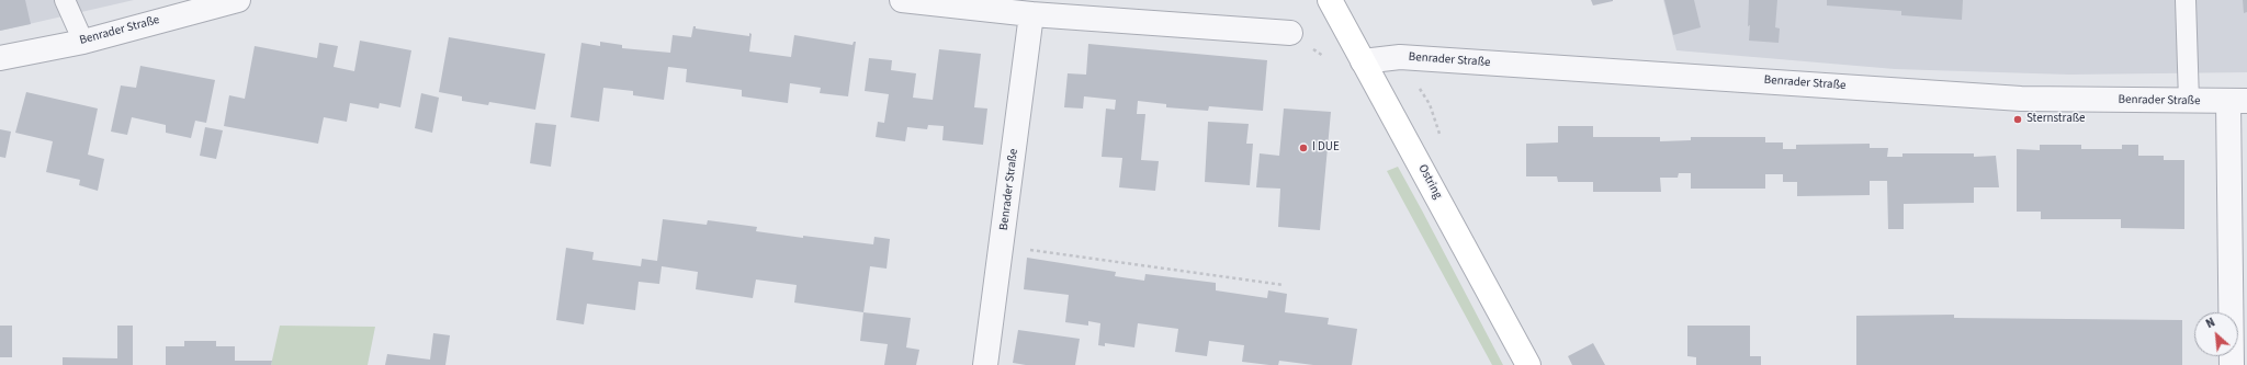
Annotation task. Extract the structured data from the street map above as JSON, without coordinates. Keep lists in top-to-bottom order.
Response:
{
  "streets": {
    "main road": ["Ostring"],
    "street": ["Benrader Straße"]
  },
  "crossings": [
    ["Benrader Straße", "Ostring"]
  ],
  "places": ["Sternstraße", "I DUE"],
  "north": "top left"
}
